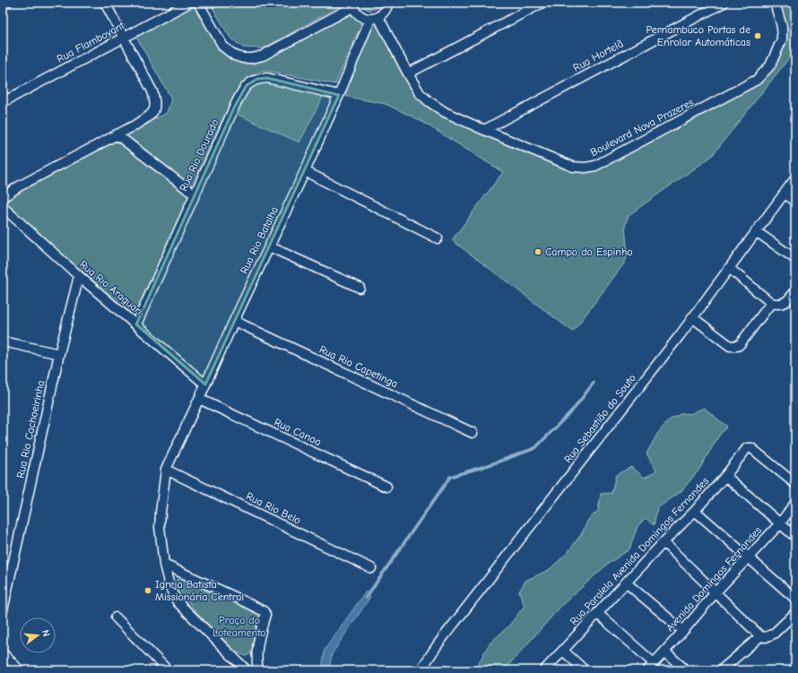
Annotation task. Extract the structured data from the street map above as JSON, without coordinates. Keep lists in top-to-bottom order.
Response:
{
  "streets": {
    "street": [
      "Rua Flamboyant",
      "Rua Hortelã",
      "Boulevard Nova Prazeres",
      "Rua Rio Dourado",
      "Rua Rio Batalha",
      "Rua Rio Araguari",
      "Rua Rio Capetinga",
      "Rua Sebastião do Souto",
      "Rua Rio Cachoeirinha",
      "Rua Canoa",
      "Rua Rio Belo",
      "Rua Paralela Avenida Domingos Fernandes",
      "Avenida Domingos Fernandes"
    ]
  },
  "crossings": [
    ["Rua Hortelã", "Boulevard Nova Prazeres"],
    ["Boulevard Nova Prazeres", "Rua Rio Batalha"],
    ["Rua Rio Dourado", "Rua Rio Batalha"],
    ["Rua Rio Dourado", "Rua Rio Araguari"],
    ["Rua Rio Batalha", "Rua Rio Araguari"],
    ["Rua Rio Batalha", "Rua Rio Capetinga"],
    ["Rua Rio Batalha", "Rua Canoa"],
    ["Rua Rio Batalha", "Rua Rio Belo"],
    ["Rua Rio Araguari", "Rua Rio Cachoeirinha"]
  ],
  "parks": ["Praça do Loteamento"],
  "places": ["Pernambuco Portas de Enrolar Automáticas", "Campo do Espinho", "Igreja Batista Missionária Central"],
  "north": "right"
}
